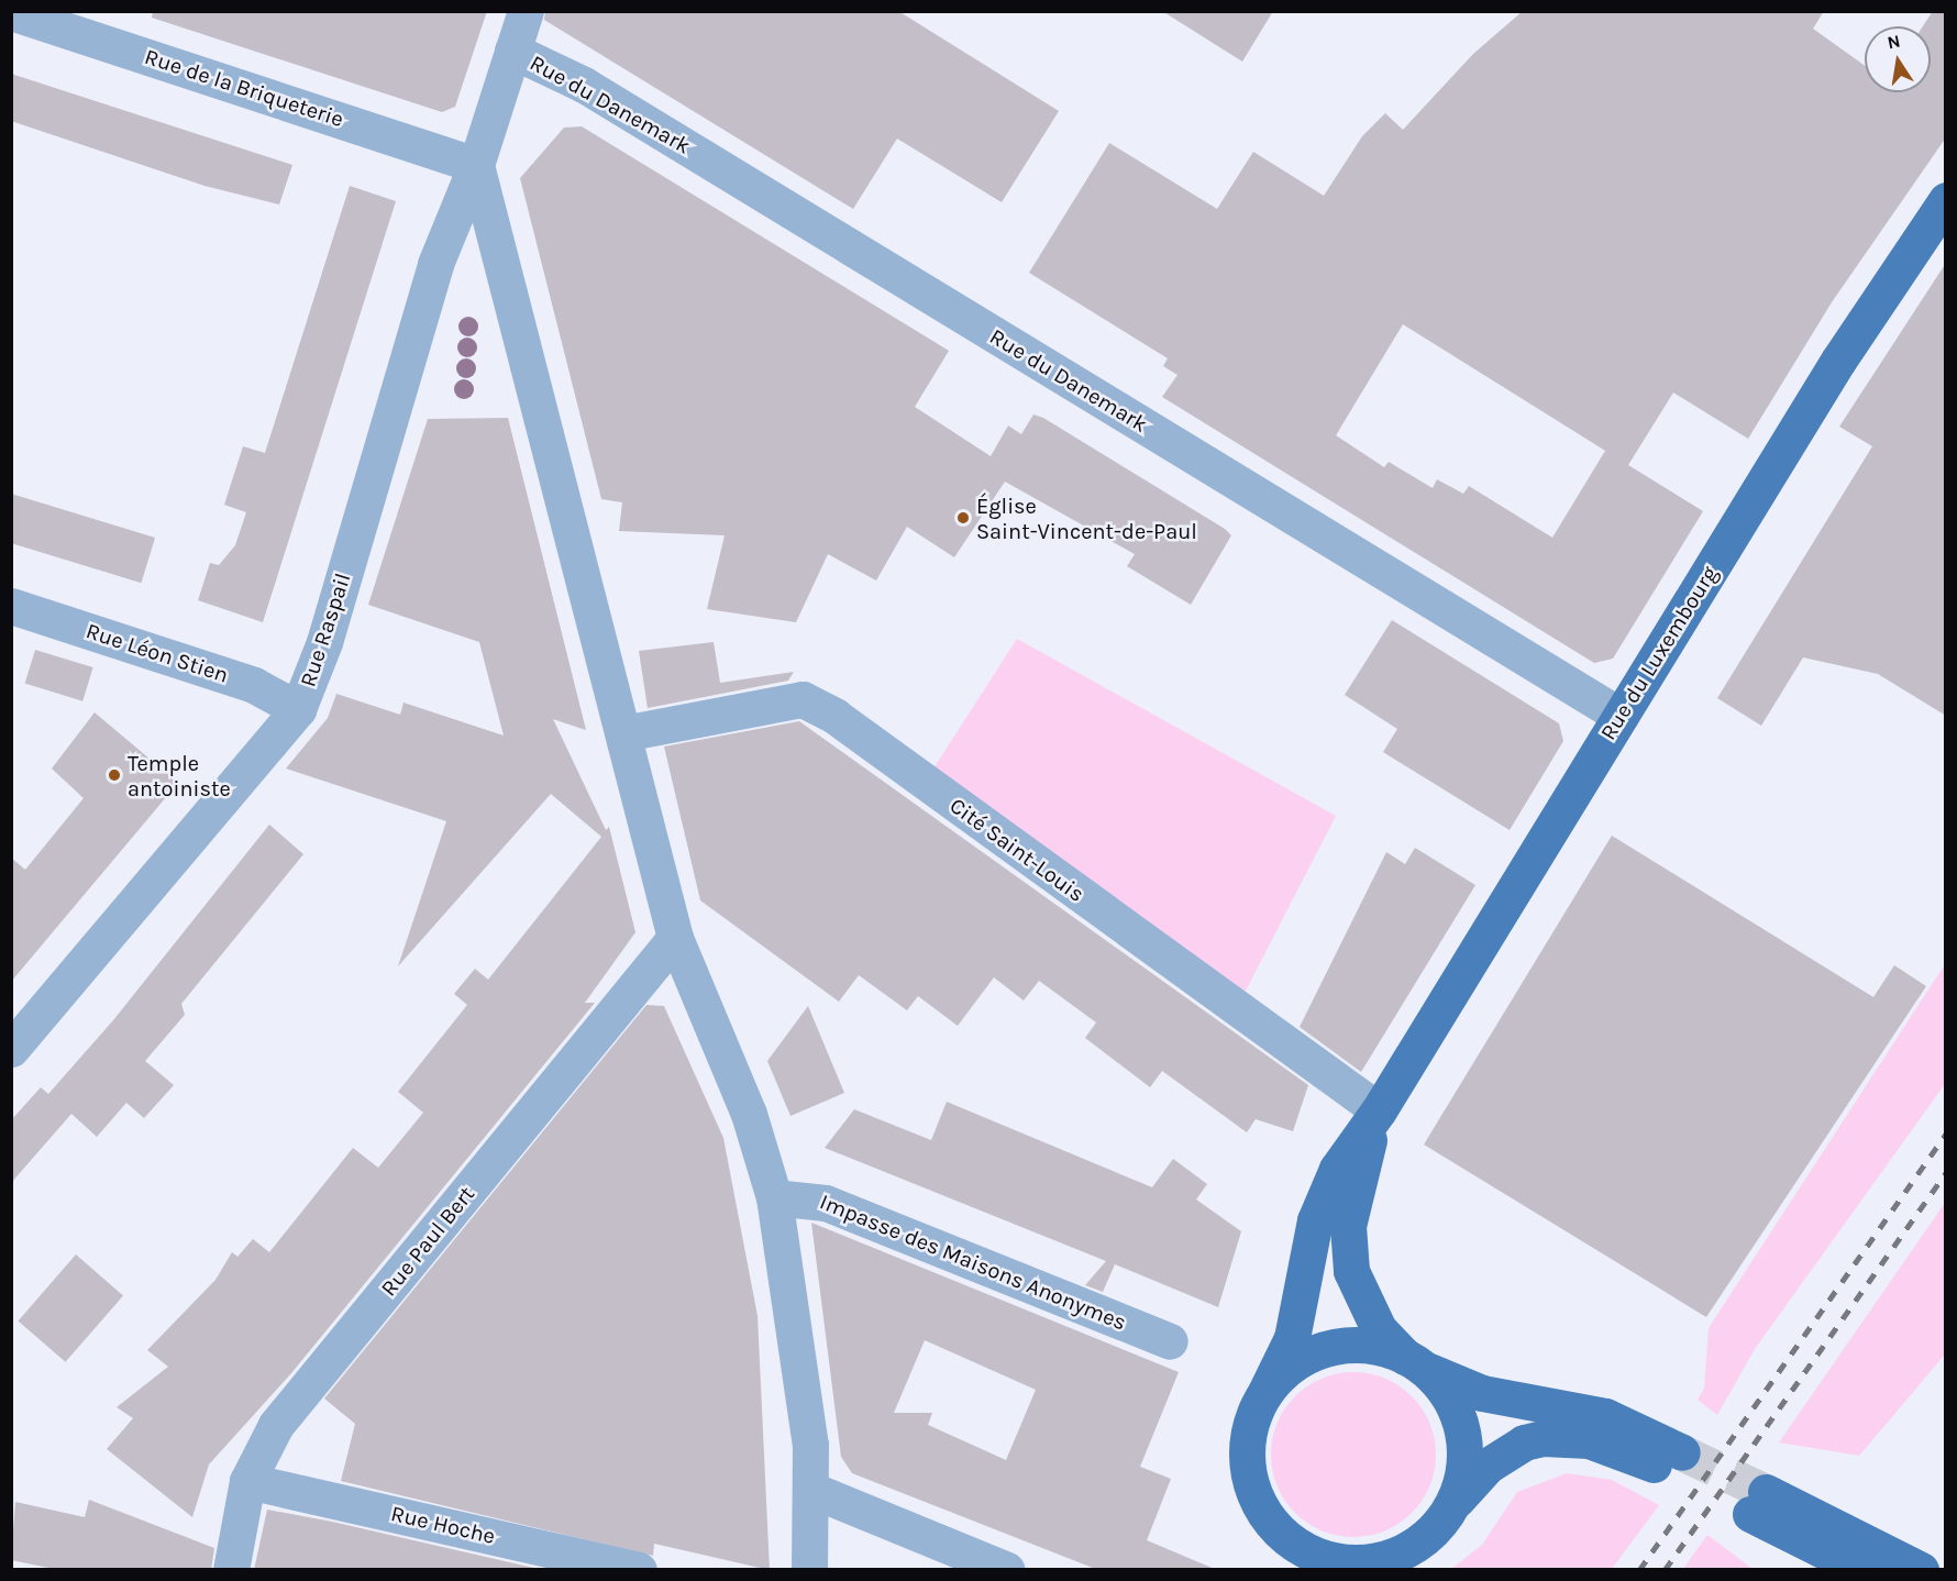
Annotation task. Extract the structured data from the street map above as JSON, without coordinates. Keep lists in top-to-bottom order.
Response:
{
  "streets": {
    "main road": ["Rue du Luxembourg"],
    "street": [
      "Rue de la Briqueterie",
      "Rue du Danemark",
      "Rue Raspail",
      "Rue Léon Stien",
      "Cité Saint-Louis",
      "Rue Paul Bert",
      "Impasse des Maisons Anonymes",
      "Rue Hoche"
    ]
  },
  "crossings": [
    ["Rue de la Briqueterie", "Rue Raspail"],
    ["Rue du Danemark", "Rue Raspail"],
    ["Rue du Danemark", "Rue du Luxembourg"],
    ["Rue Raspail", "Rue Léon Stien"],
    ["Rue du Luxembourg", "Cité Saint-Louis"],
    ["Rue Paul Bert", "Rue Hoche"]
  ],
  "places": ["Église Saint-Vincent-de-Paul", "Temple antoiniste"],
  "north": "top"
}
